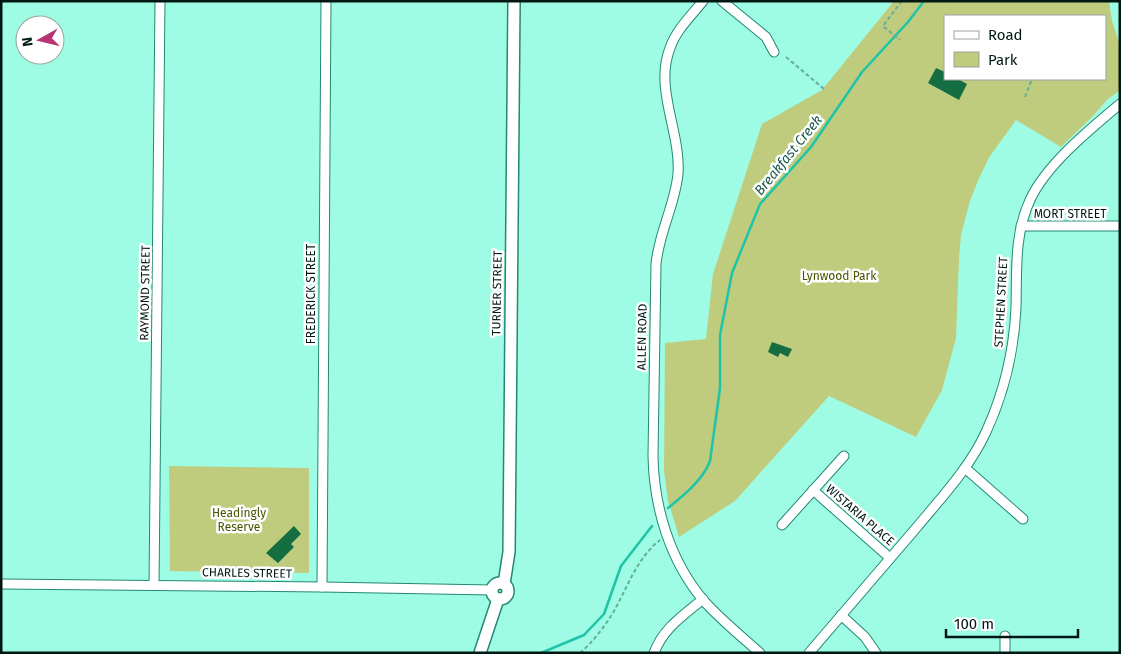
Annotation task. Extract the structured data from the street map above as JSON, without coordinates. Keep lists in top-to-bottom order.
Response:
{
  "streets": {
    "street": [
      "MORT STREET",
      "RAYMOND STREET",
      "TURNER STREET",
      "FREDERICK STREET",
      "STEPHEN STREET",
      "ALLEN ROAD",
      "WISTARIA PLACE",
      "CHARLES STREET"
    ]
  },
  "crossings": [
    ["MORT STREET", "STEPHEN STREET"],
    ["RAYMOND STREET", "CHARLES STREET"],
    ["TURNER STREET", "CHARLES STREET"],
    ["FREDERICK STREET", "CHARLES STREET"],
    ["STEPHEN STREET", "WISTARIA PLACE"]
  ],
  "water": ["Breakfast Creek"],
  "parks": ["Lynwood Park", "Headingly Reserve"],
  "legend": ["Road", "Park"],
  "scale_bar": "100 m",
  "north": "left"
}
